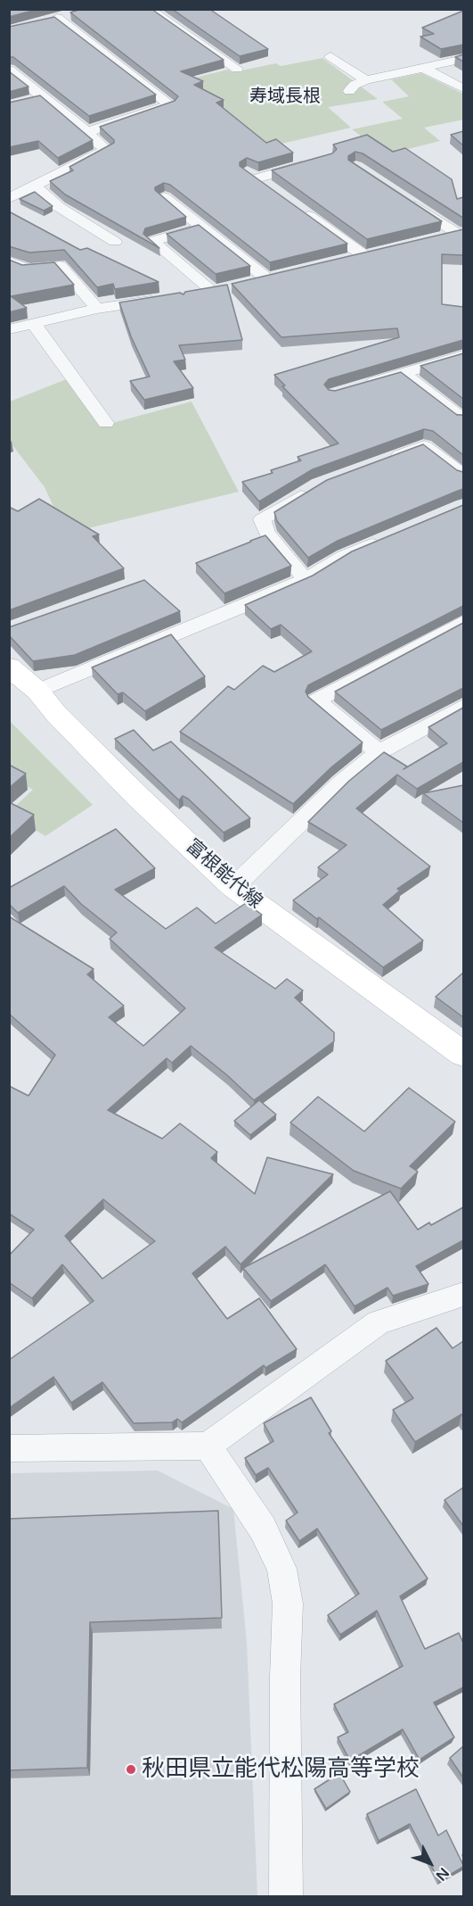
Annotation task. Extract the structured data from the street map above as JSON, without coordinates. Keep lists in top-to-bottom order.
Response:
{
  "streets": {
    "main road": ["富根能代線"]
  },
  "districts": ["寿域長根"],
  "places": ["秋田県立能代松陽高等学校"],
  "north": "bottom right"
}
